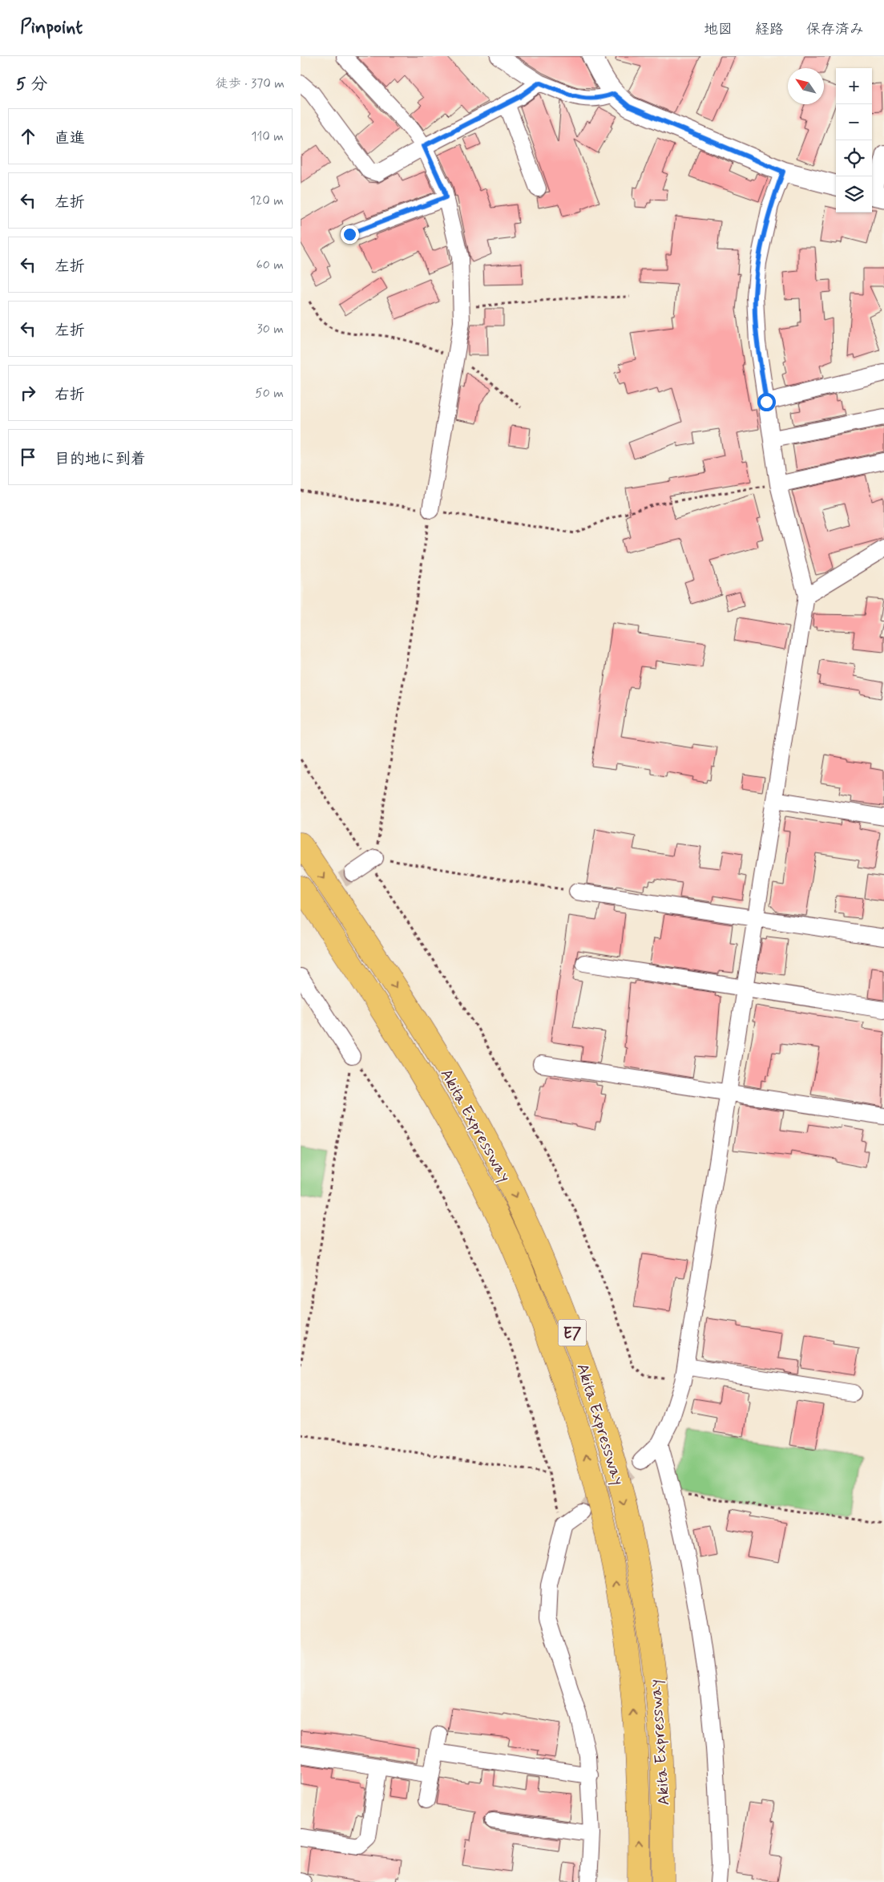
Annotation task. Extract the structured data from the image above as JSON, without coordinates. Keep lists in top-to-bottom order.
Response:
{
  "streets": {
    "highway": ["Akita Expressway", "E7"]
  },
  "north": "top left",
  "page": {
    "header": "Pinpoint",
    "nav": ["地図", "経路", "保存済み"],
    "heading": ["5 分", "徒歩 · 370 m"],
    "map_buttons": ["+", "−"],
    "list": [
      ["直進", "110 m"],
      ["左折", "120 m"],
      ["左折", "60 m"],
      ["左折", "30 m"],
      ["右折", "50 m"],
      "目的地に到着"
    ]
  }
}
